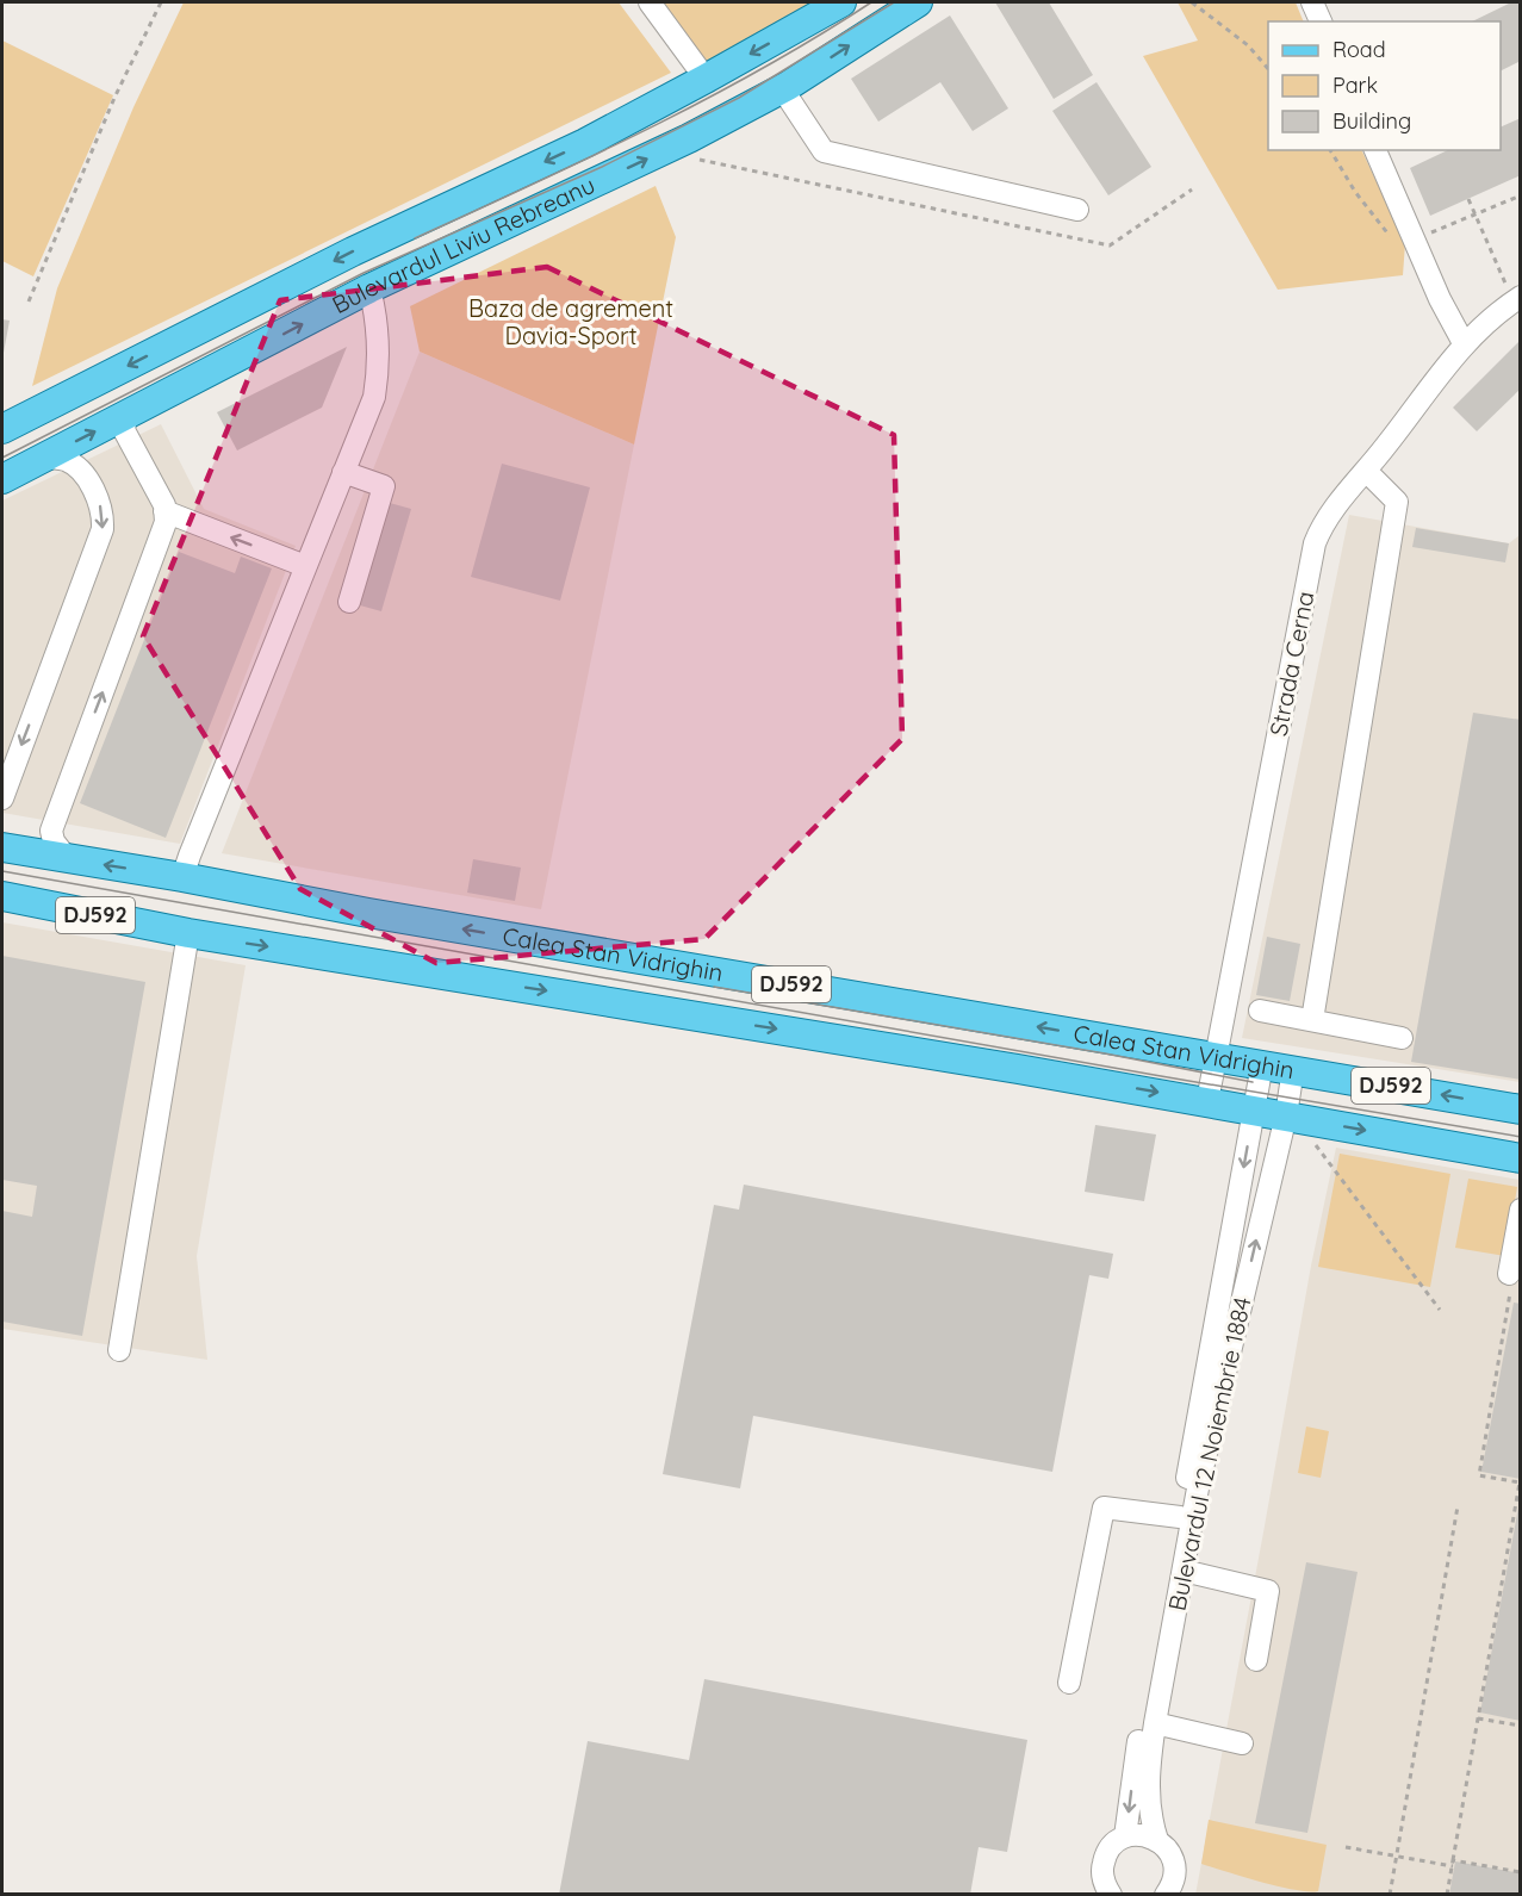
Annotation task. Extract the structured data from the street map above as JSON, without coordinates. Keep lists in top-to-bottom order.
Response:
{
  "streets": {
    "main road": ["Bulevardul Liviu Rebreanu", "DJ592", "Calea Stan Vidrighin"],
    "street": ["Strada Cerna", "Bulevardul 12 Noiembrie 1884"]
  },
  "crossings": [
    ["Strada Cerna", "Calea Stan Vidrighin"],
    ["Calea Stan Vidrighin", "Bulevardul 12 Noiembrie 1884"]
  ],
  "parks": ["Baza de agrement Davia-Sport"],
  "legend": ["Road", "Park", "Building"]
}
